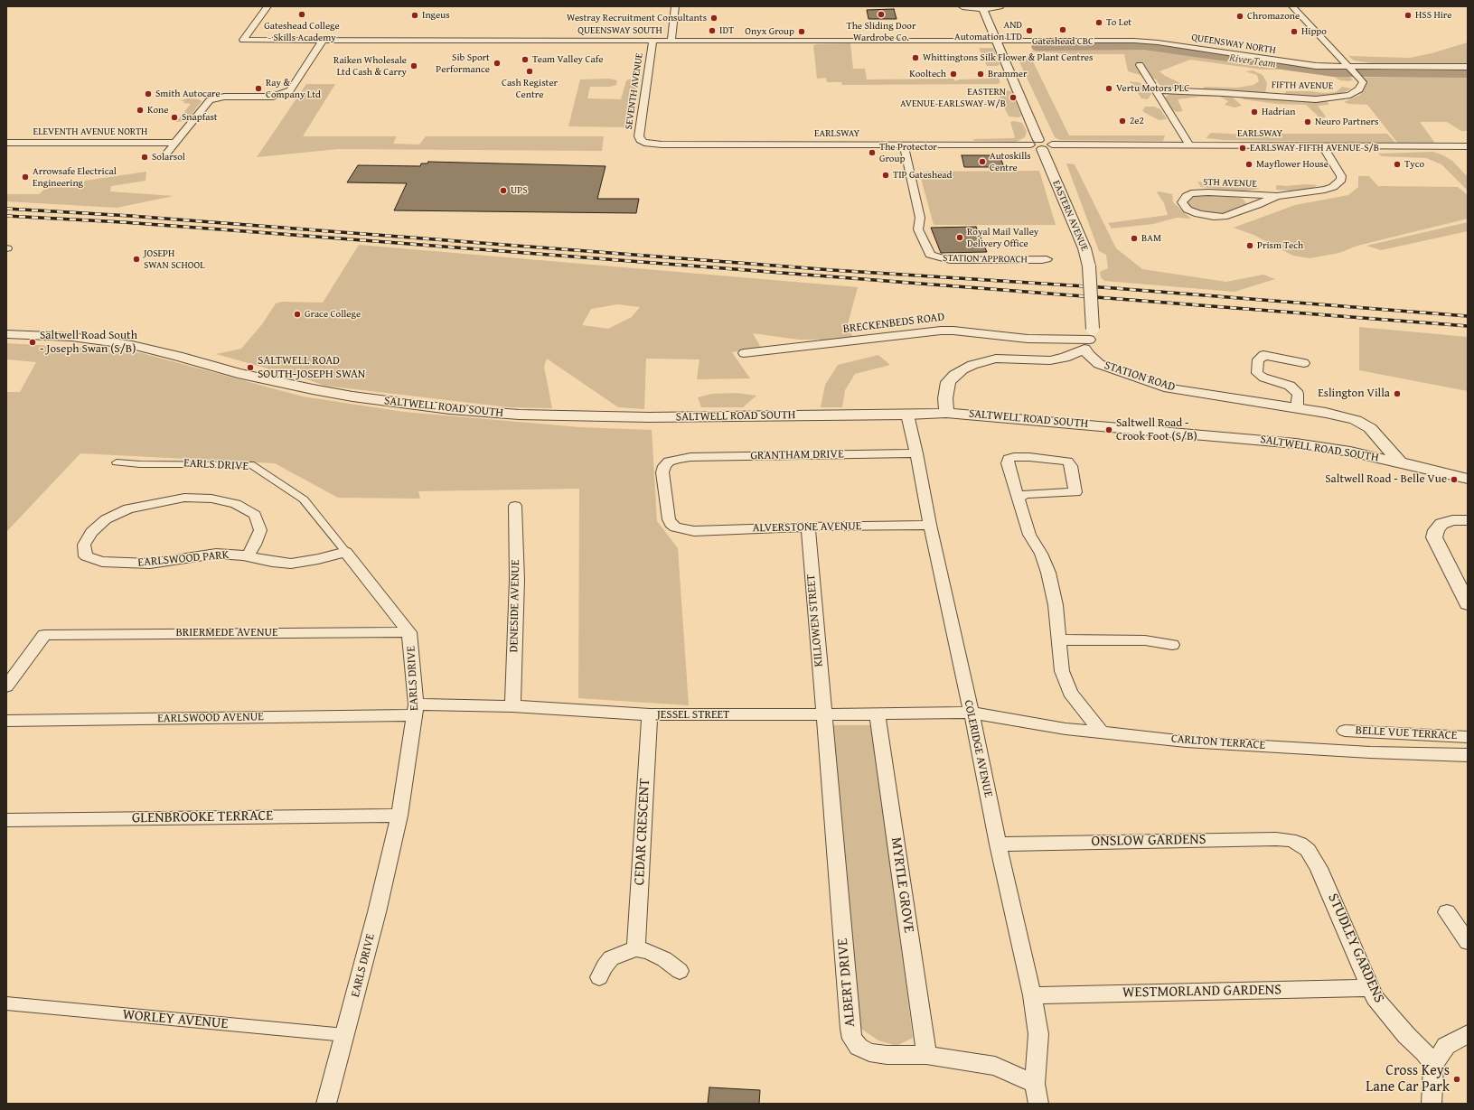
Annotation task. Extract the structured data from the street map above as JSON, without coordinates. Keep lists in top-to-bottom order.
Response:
{
  "streets": {
    "street": [
      "QUEENSWAY SOUTH",
      "QUEENSWAY NORTH",
      "FIFTH AVENUE",
      "SEVENTH AVENUE",
      "ELEVENTH AVENUE NORTH",
      "EARLSWAY",
      "5TH AVENUE",
      "EASTERN AVENUE",
      "STATION APPROACH",
      "BRECKENBEDS ROAD",
      "STATION ROAD",
      "SALTWELL ROAD SOUTH",
      "GRANTHAM DRIVE",
      "EARLS DRIVE",
      "ALVERSTONE AVENUE",
      "EARLSWOOD PARK",
      "DENESIDE AVENUE",
      "KILLOWEN STREET",
      "BRIERMEDE AVENUE",
      "JESSEL STREET",
      "EARLSWOOD AVENUE",
      "BELLE VUE TERRACE",
      "CARLTON TERRACE",
      "COLERIDGE AVENUE",
      "GLENBROOKE TERRACE",
      "CEDAR CRESCENT",
      "ONSLOW GARDENS",
      "MYRTLE GROVE",
      "STUDLEY GARDENS",
      "ALBERT DRIVE",
      "WESTMORLAND GARDENS",
      "WORLEY AVENUE"
    ]
  },
  "crossings": [
    ["QUEENSWAY SOUTH", "QUEENSWAY NORTH"],
    ["QUEENSWAY SOUTH", "SEVENTH AVENUE"],
    ["QUEENSWAY SOUTH", "EASTERN AVENUE"],
    ["QUEENSWAY NORTH", "FIFTH AVENUE"],
    ["QUEENSWAY NORTH", "EASTERN AVENUE"],
    ["SEVENTH AVENUE", "EARLSWAY"],
    ["EARLSWAY", "5TH AVENUE"],
    ["EARLSWAY", "EASTERN AVENUE"],
    ["EARLSWAY", "STATION APPROACH"],
    ["EASTERN AVENUE", "BRECKENBEDS ROAD"],
    ["EASTERN AVENUE", "STATION ROAD"],
    ["BRECKENBEDS ROAD", "STATION ROAD"],
    ["STATION ROAD", "SALTWELL ROAD SOUTH"],
    ["SALTWELL ROAD SOUTH", "COLERIDGE AVENUE"],
    ["GRANTHAM DRIVE", "ALVERSTONE AVENUE"],
    ["GRANTHAM DRIVE", "COLERIDGE AVENUE"],
    ["EARLS DRIVE", "EARLSWOOD PARK"],
    ["EARLS DRIVE", "BRIERMEDE AVENUE"],
    ["EARLS DRIVE", "JESSEL STREET"],
    ["EARLS DRIVE", "EARLSWOOD AVENUE"],
    ["EARLS DRIVE", "GLENBROOKE TERRACE"],
    ["EARLS DRIVE", "WORLEY AVENUE"],
    ["ALVERSTONE AVENUE", "KILLOWEN STREET"],
    ["ALVERSTONE AVENUE", "COLERIDGE AVENUE"],
    ["DENESIDE AVENUE", "JESSEL STREET"],
    ["KILLOWEN STREET", "JESSEL STREET"],
    ["KILLOWEN STREET", "ALBERT DRIVE"],
    ["JESSEL STREET", "EARLSWOOD AVENUE"],
    ["JESSEL STREET", "CARLTON TERRACE"],
    ["JESSEL STREET", "COLERIDGE AVENUE"],
    ["JESSEL STREET", "CEDAR CRESCENT"],
    ["JESSEL STREET", "MYRTLE GROVE"],
    ["JESSEL STREET", "ALBERT DRIVE"],
    ["CARLTON TERRACE", "COLERIDGE AVENUE"],
    ["COLERIDGE AVENUE", "ONSLOW GARDENS"],
    ["COLERIDGE AVENUE", "ALBERT DRIVE"],
    ["COLERIDGE AVENUE", "WESTMORLAND GARDENS"],
    ["ONSLOW GARDENS", "STUDLEY GARDENS"],
    ["MYRTLE GROVE", "ALBERT DRIVE"],
    ["STUDLEY GARDENS", "WESTMORLAND GARDENS"]
  ],
  "water": ["River Team"],
  "places": [
    "Gateshead College - Skills Academy",
    "The Sliding Door Wardrobe Co.",
    "Ingeus",
    "HSS Hire",
    "Chromazone",
    "Westray Recruitment Consultants",
    "To Let",
    "Gateshead CBC",
    "IDT",
    "AND Automation LTD",
    "Onyx Group",
    "Hippo",
    "Whittingtons Silk Flower & Plant Centres",
    "Team Valley Cafe",
    "Sib Sport Performance",
    "Raiken Wholesale Ltd Cash & Carry",
    "Cash Register Centre",
    "Kooltech",
    "Brammer",
    "Ray & Company Ltd",
    "Vertu Motors PLC",
    "Smith Autocare",
    "EASTERN AVENUE-EARLSWAY-W/B",
    "Kone",
    "Hadrian",
    "Snapfast",
    "2e2",
    "Neuro Partners",
    "EARLSWAY-FIFTH AVENUE-S/B",
    "The Protector Group",
    "Solarsol",
    "Autoskills Centre",
    "Mayflower House",
    "Tyco",
    "TIP Gateshead",
    "Arrowsafe Electrical Engineering",
    "UPS",
    "Royal Mail Valley Delivery Office",
    "BAM",
    "Prism Tech",
    "JOSEPH SWAN SCHOOL",
    "Grace College",
    "Saltwell Road South - Joseph Swan (S/B)",
    "SALTWELL ROAD SOUTH-JOSEPH SWAN",
    "Eslington Villa",
    "Saltwell Road - Crook Foot (S/B)",
    "Saltwell Road - Belle Vue",
    "Cross Keys Lane Car Park"
  ]
}
